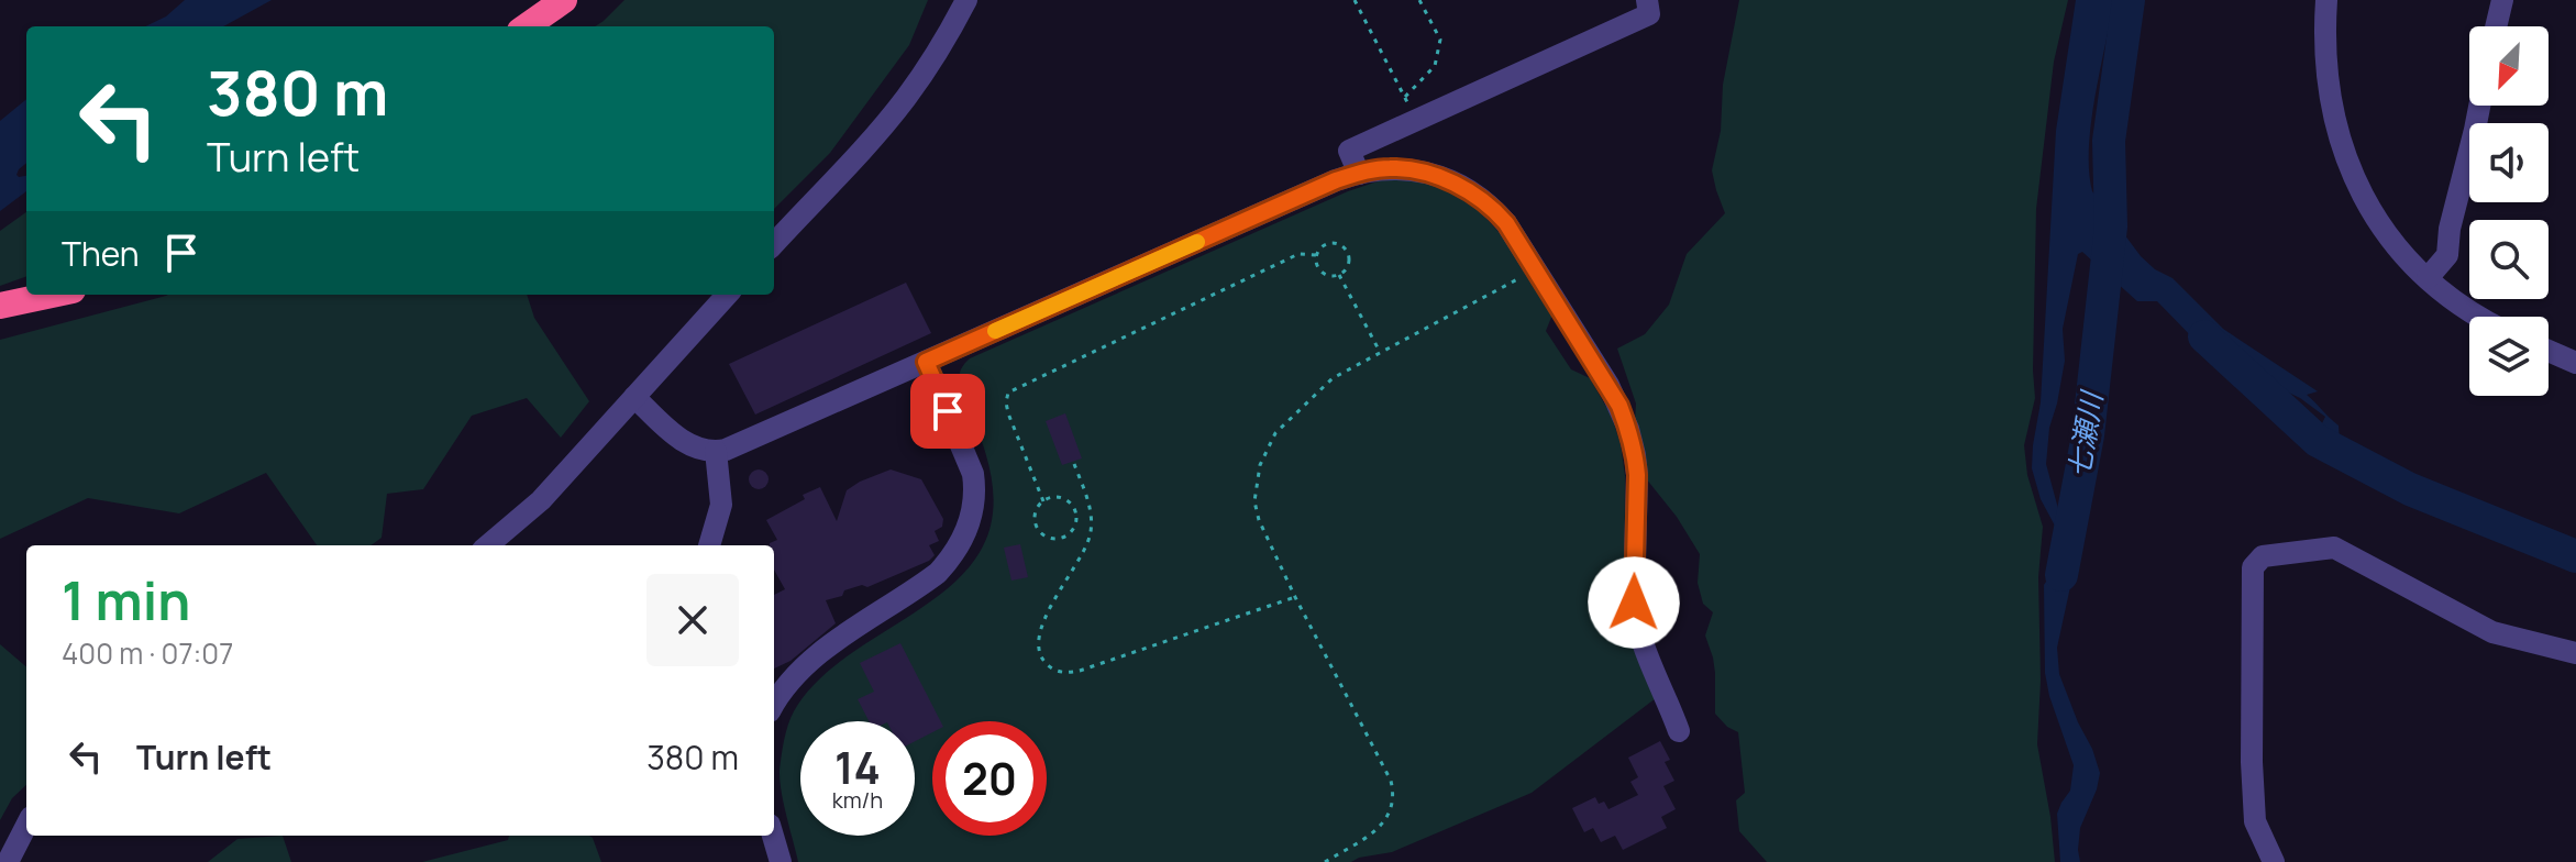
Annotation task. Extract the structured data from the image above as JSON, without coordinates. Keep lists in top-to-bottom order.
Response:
{
  "water": ["七瀬川"],
  "north": "bottom left",
  "page": {
    "turn": ["380 m", "Turn left"],
    "then": "Then",
    "heading": ["1 min", "400 m · 07:07"],
    "list": [
      {
        "name": "Turn left",
        "value": "380 m"
      }
    ],
    "speed": "14 km/h",
    "limit": "20"
  }
}
